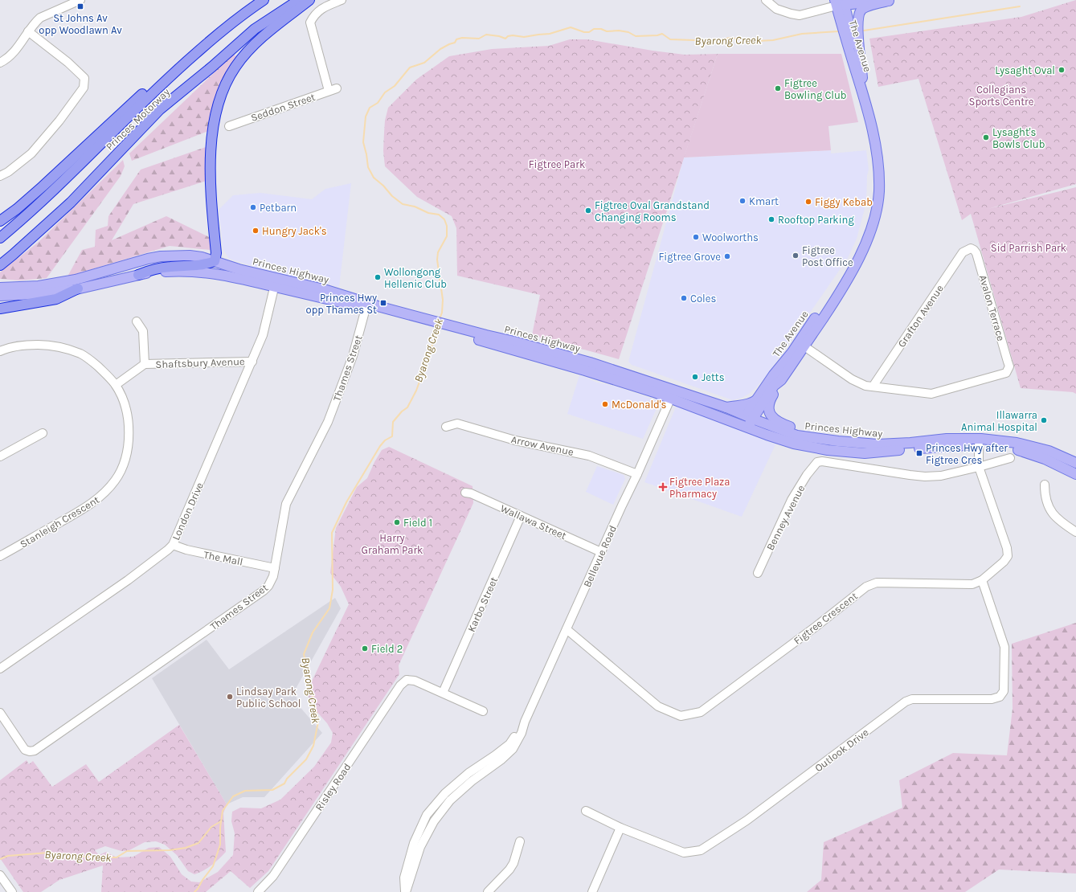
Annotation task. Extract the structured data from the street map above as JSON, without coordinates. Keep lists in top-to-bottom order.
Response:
{
  "streets": {
    "highway": ["Princes Motorway"],
    "main road": ["The Avenue", "Princes Highway"],
    "street": [
      "Seddon Street",
      "Avalon Terrace",
      "Grafton Avenue",
      "Shaftsbury Avenue",
      "Thames Street",
      "Arrow Avenue",
      "London Drive",
      "Benney Avenue",
      "Stanleigh Crescent",
      "Wallawa Street",
      "Bellevue Road",
      "The Mall",
      "Karbo Street",
      "Figtree Crescent",
      "Outlook Drive",
      "Risley Road"
    ]
  },
  "crossings": [
    ["The Avenue", "Princes Highway"],
    ["Princes Highway", "Thames Street"],
    ["Princes Highway", "London Drive"],
    ["Princes Highway", "Bellevue Road"],
    ["Princes Highway", "Figtree Crescent"],
    ["Avalon Terrace", "Grafton Avenue"],
    ["Shaftsbury Avenue", "London Drive"],
    ["Shaftsbury Avenue", "Stanleigh Crescent"],
    ["Thames Street", "The Mall"],
    ["Arrow Avenue", "Bellevue Road"],
    ["London Drive", "The Mall"],
    ["Benney Avenue", "Figtree Crescent"],
    ["Wallawa Street", "Bellevue Road"],
    ["Wallawa Street", "Karbo Street"],
    ["Bellevue Road", "Figtree Crescent"],
    ["Karbo Street", "Risley Road"],
    ["Figtree Crescent", "Outlook Drive"]
  ],
  "water": ["Byarong Creek"],
  "parks": [
    "Collegians Sports Centre",
    "Figtree Park",
    "Sid Parrish Park",
    "Harry Graham Park"
  ],
  "places": {
    "transit": ["St Johns Av opp Woodlawn Av", "Princes Hwy opp Thames St", "Princes Hwy after Figtree Cres"],
    "other": [
      "Lysaght Oval",
      "Figtree Bowling Club",
      "Lysaght's Bowls Club",
      "Kmart",
      "Figgy Kebab",
      "Petbarn",
      "Figtree Oval Grandstand Changing Rooms",
      "Rooftop Parking",
      "Hungry Jack's",
      "Woolworths",
      "Figtree Post Office",
      "Figtree Grove",
      "Wollongong Hellenic Club",
      "Coles",
      "Jetts",
      "McDonald's",
      "Illawarra Animal Hospital",
      "Field 1",
      "Field 2",
      "Lindsay Park Public School"
    ],
    "health": ["Figtree Plaza Pharmacy"]
  }
}
